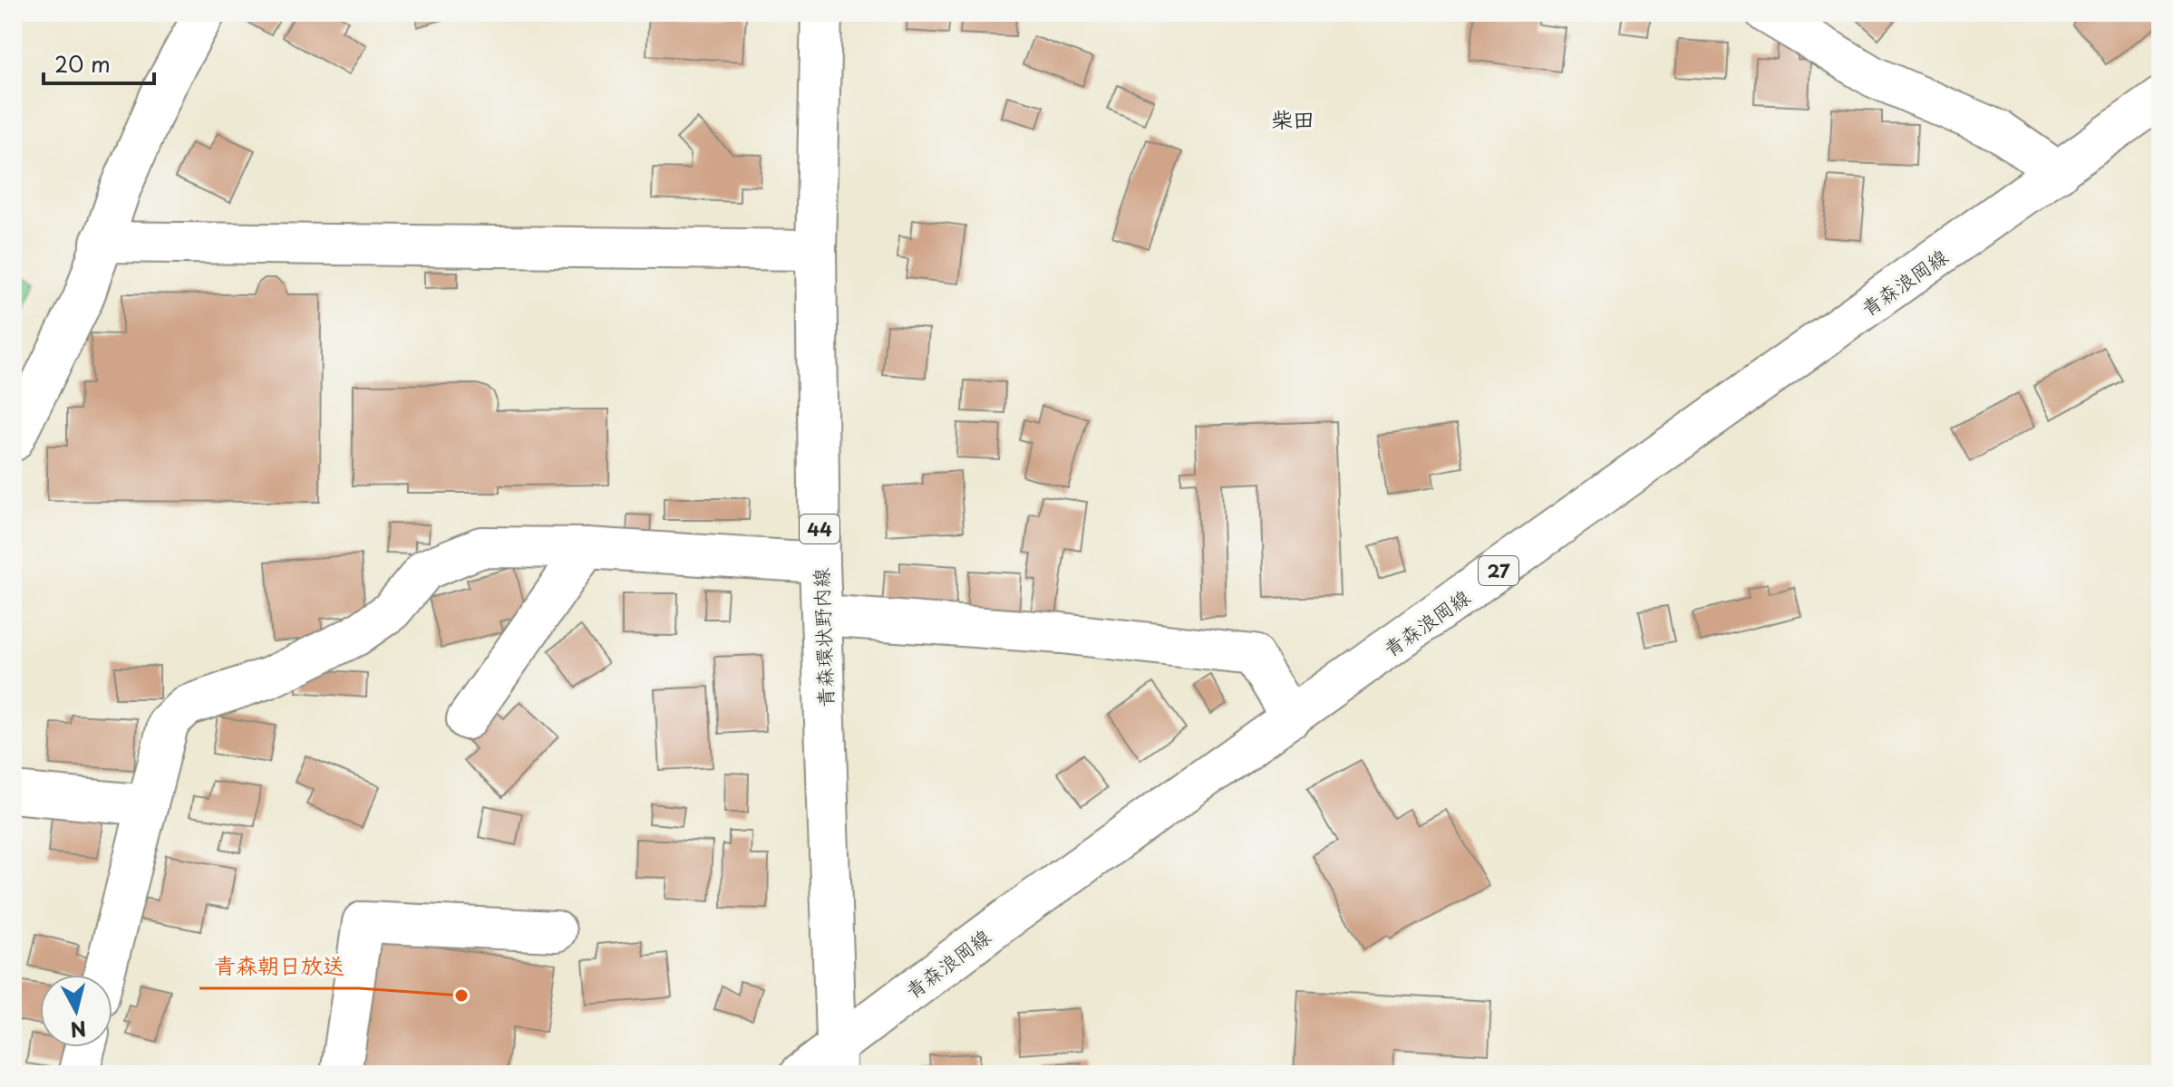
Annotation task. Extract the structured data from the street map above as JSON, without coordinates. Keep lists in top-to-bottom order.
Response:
{
  "streets": {
    "street": [
      "青森浪岡線",
      "44",
      "27",
      "青森環状野内線"
    ]
  },
  "crossings": [
    ["青森浪岡線", "青森環状野内線"]
  ],
  "districts": ["柴田"],
  "places": ["青森朝日放送"],
  "scale_bar": "20 m",
  "north": "bottom"
}
